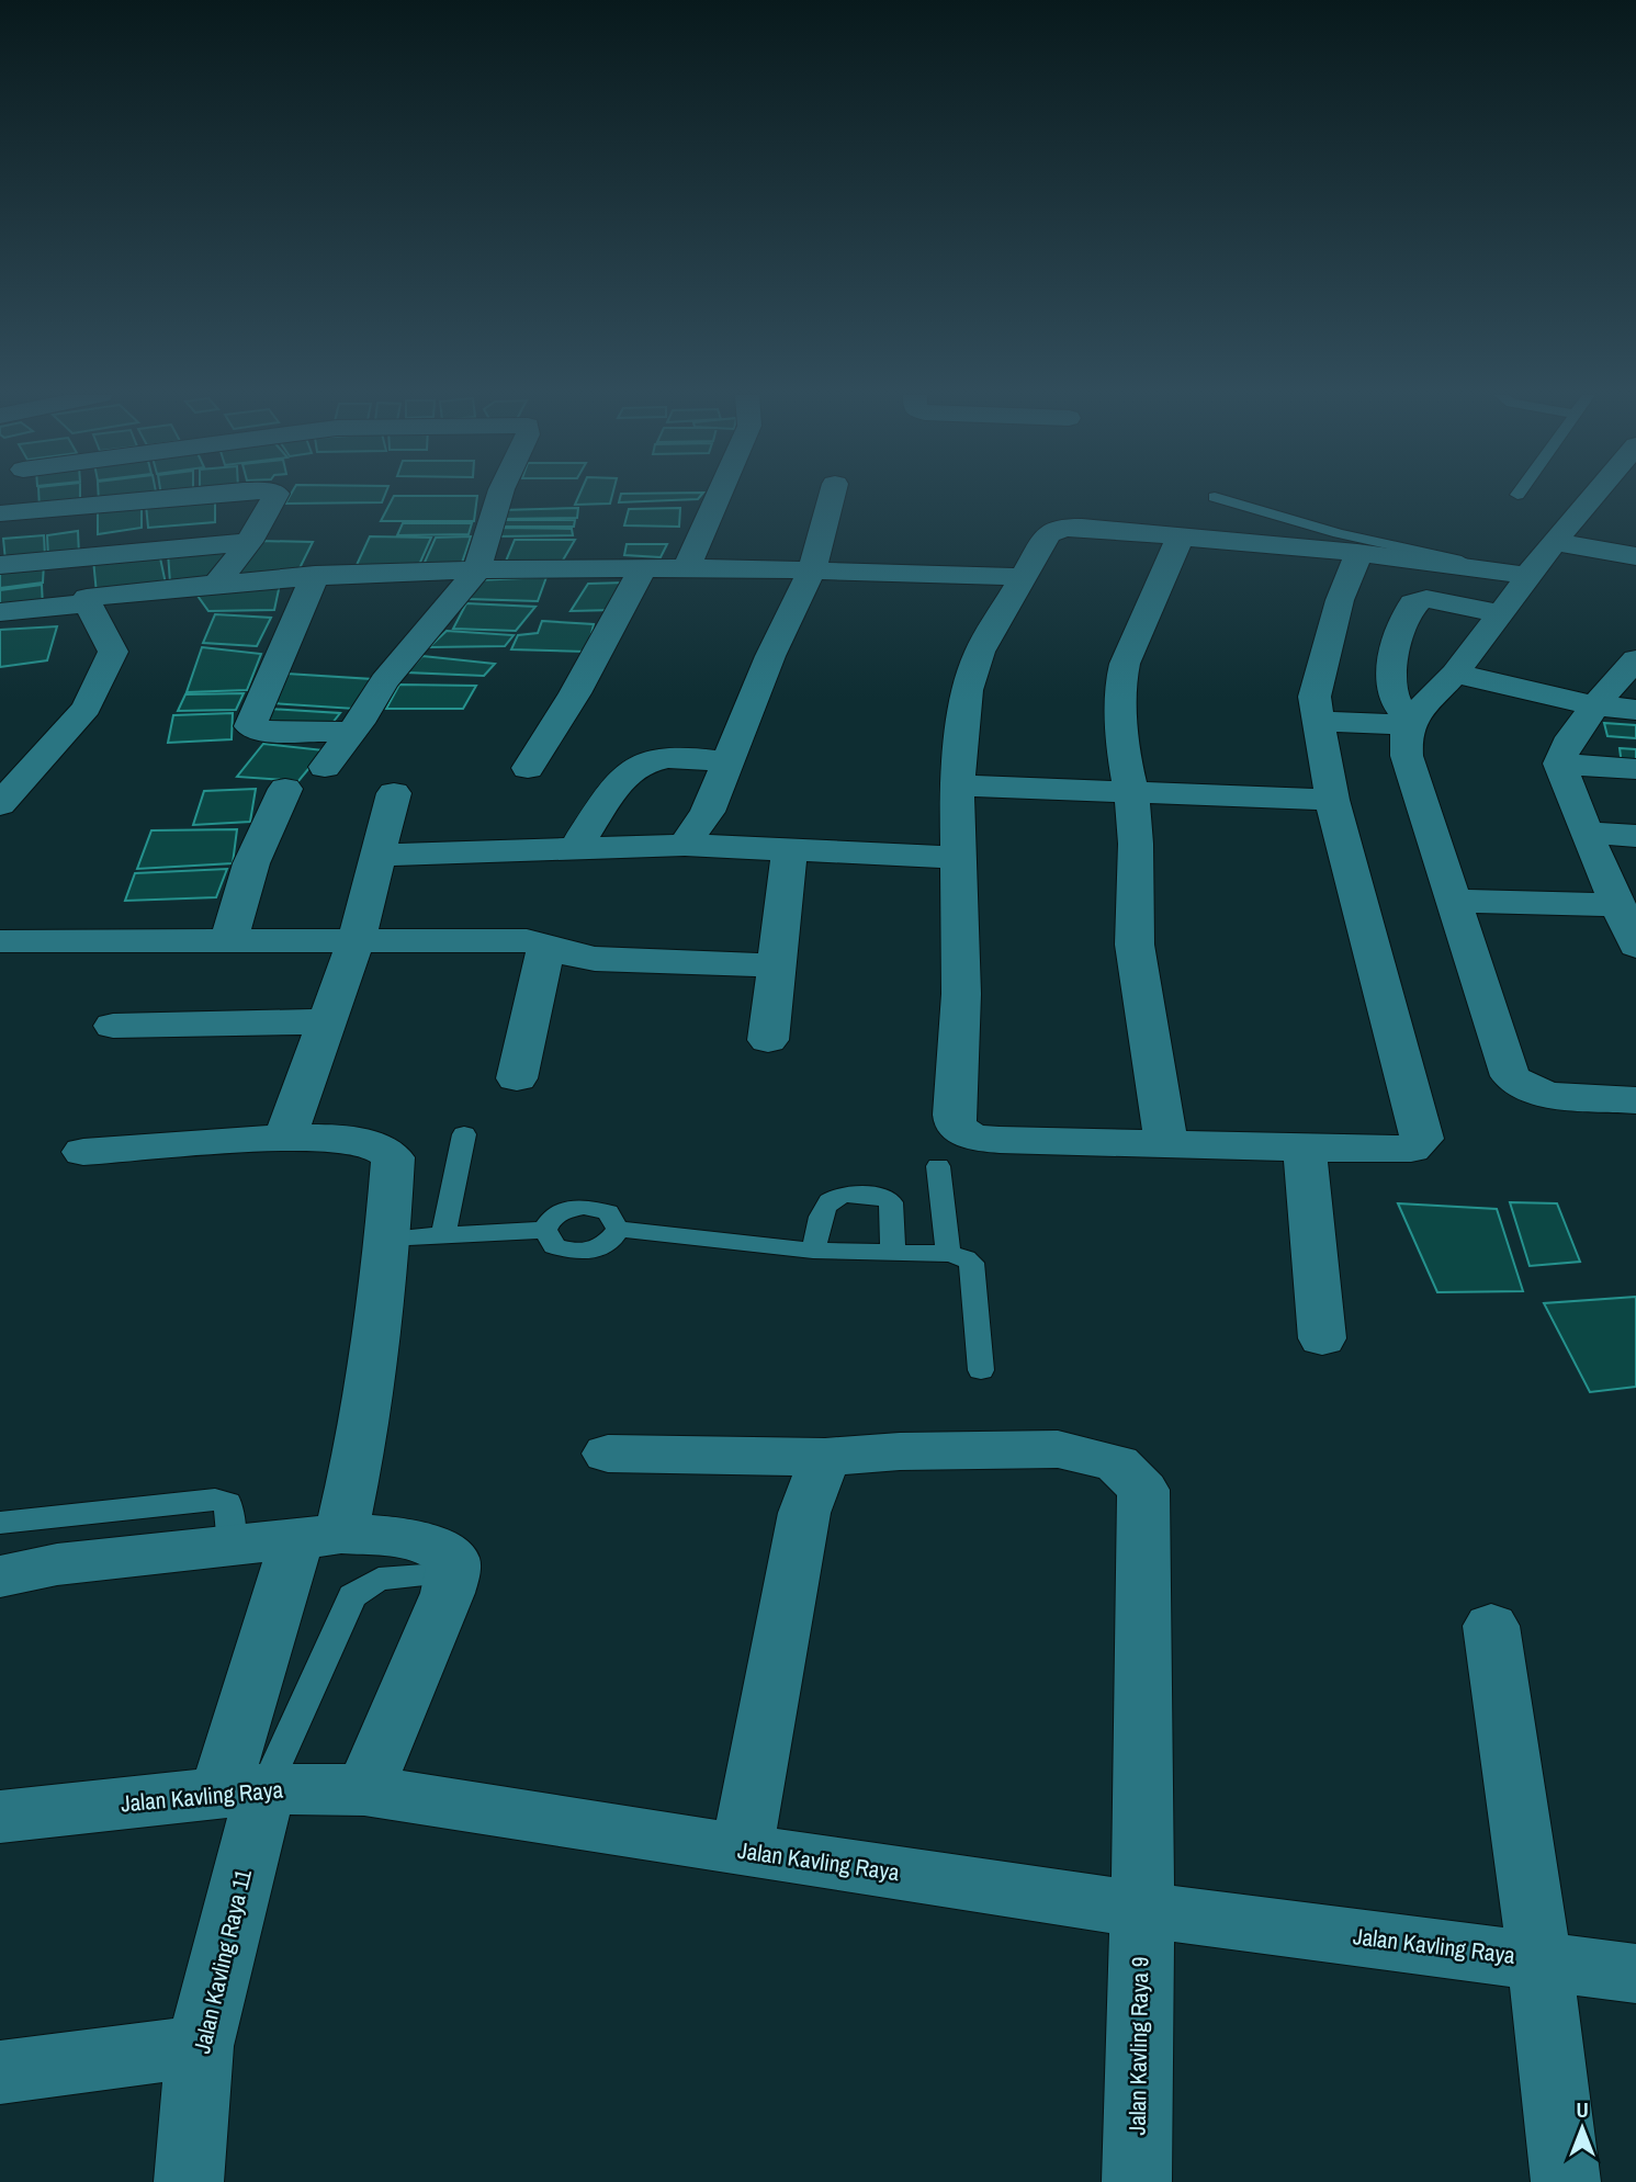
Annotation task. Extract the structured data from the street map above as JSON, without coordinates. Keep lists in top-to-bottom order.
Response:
{
  "streets": {
    "street": ["Jalan Kavling Raya", "Jalan Kavling Raya 11", "Jalan Kavling Raya 9"]
  },
  "crossings": [
    ["Jalan Kavling Raya", "Jalan Kavling Raya 11"],
    ["Jalan Kavling Raya", "Jalan Kavling Raya 9"]
  ],
  "north": "top"
}
